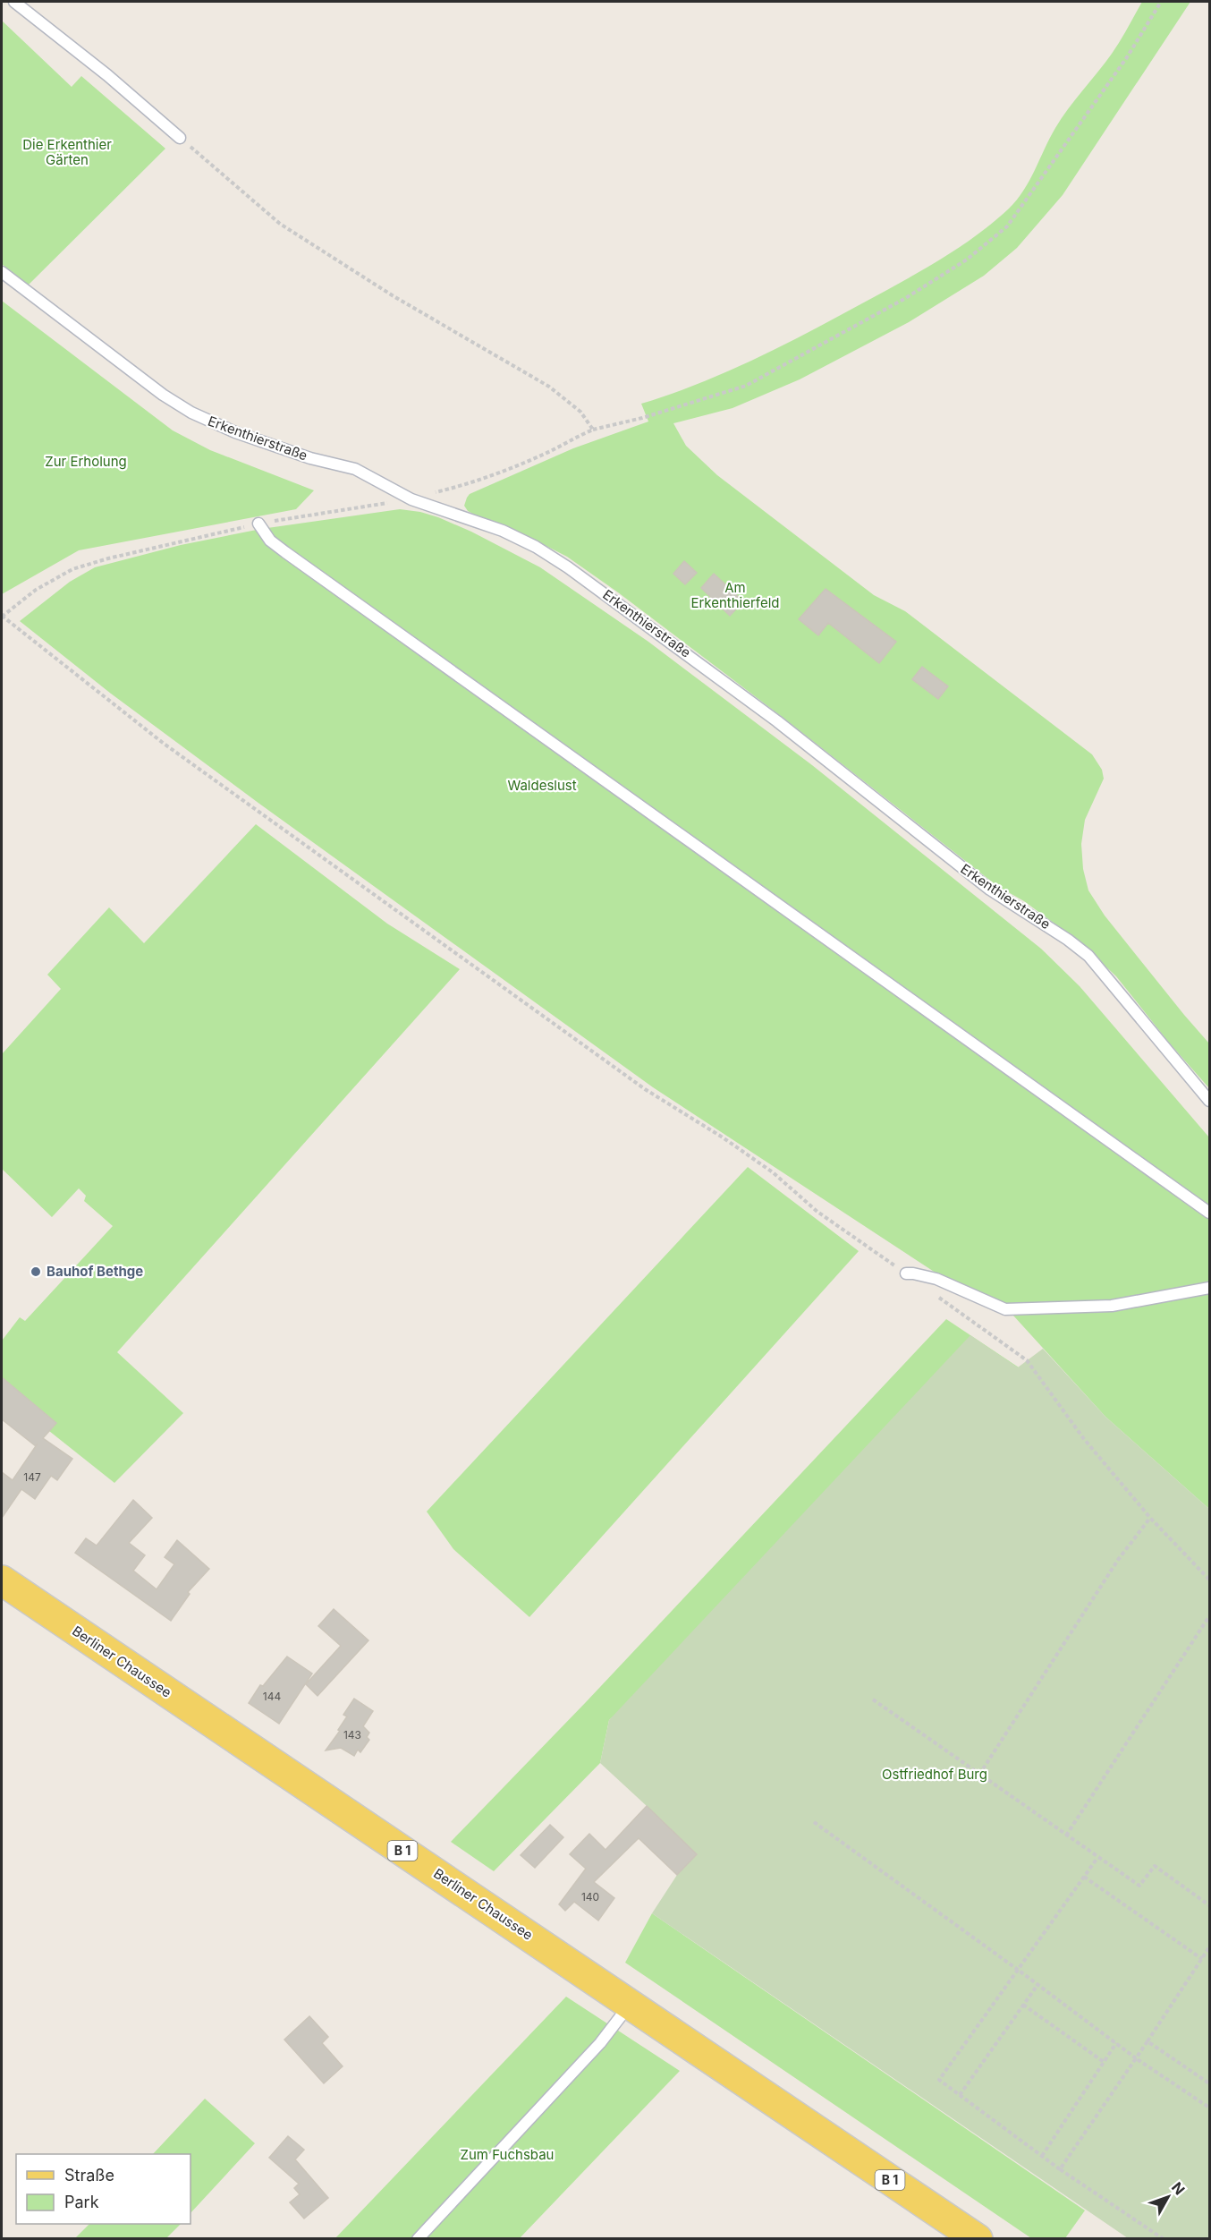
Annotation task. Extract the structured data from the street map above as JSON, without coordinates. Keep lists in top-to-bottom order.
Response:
{
  "streets": {
    "main road": ["Berliner Chaussee", "B 1"],
    "lane": ["Erkenthierstraße"]
  },
  "parks": [
    "Die Erkenthier Gärten",
    "Zur Erholung",
    "Am Erkenthierfeld",
    "Waldeslust",
    "Ostfriedhof Burg",
    "Zum Fuchsbau"
  ],
  "places": ["Bauhof Bethge"],
  "house_numbers": [
    "147",
    "144",
    "143",
    "140"
  ],
  "legend": ["Straße", "Park"],
  "north": "top right"
}
